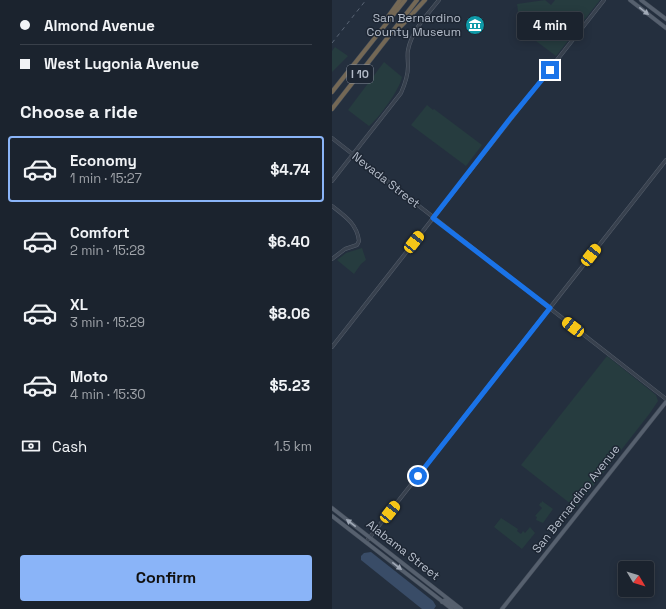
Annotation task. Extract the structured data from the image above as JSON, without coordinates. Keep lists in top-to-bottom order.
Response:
{
  "streets": {
    "highway": ["I 10"],
    "main road": ["San Bernardino Avenue", "Alabama Street"],
    "street": ["Nevada Street"]
  },
  "crossings": [
    ["Nevada Street", "San Bernardino Avenue"]
  ],
  "places": {
    "museum": ["San Bernardino County Museum"]
  },
  "north": "bottom right",
  "page": {
    "banner": ["Almond Avenue", "West Lugonia Avenue"],
    "bubble": "4 min",
    "heading": "Choose a ride",
    "list": [
      {
        "name": "Economy",
        "note": "1 min · 15:27",
        "value": "$4.74"
      },
      {
        "name": "Comfort",
        "note": "2 min · 15:28",
        "value": "$6.40"
      },
      {
        "name": "XL",
        "note": "3 min · 15:29",
        "value": "$8.06"
      },
      {
        "name": "Moto",
        "note": "4 min · 15:30",
        "value": "$5.23"
      }
    ],
    "pay": ["Cash", "1.5 km"],
    "buttons": "Confirm"
  }
}
